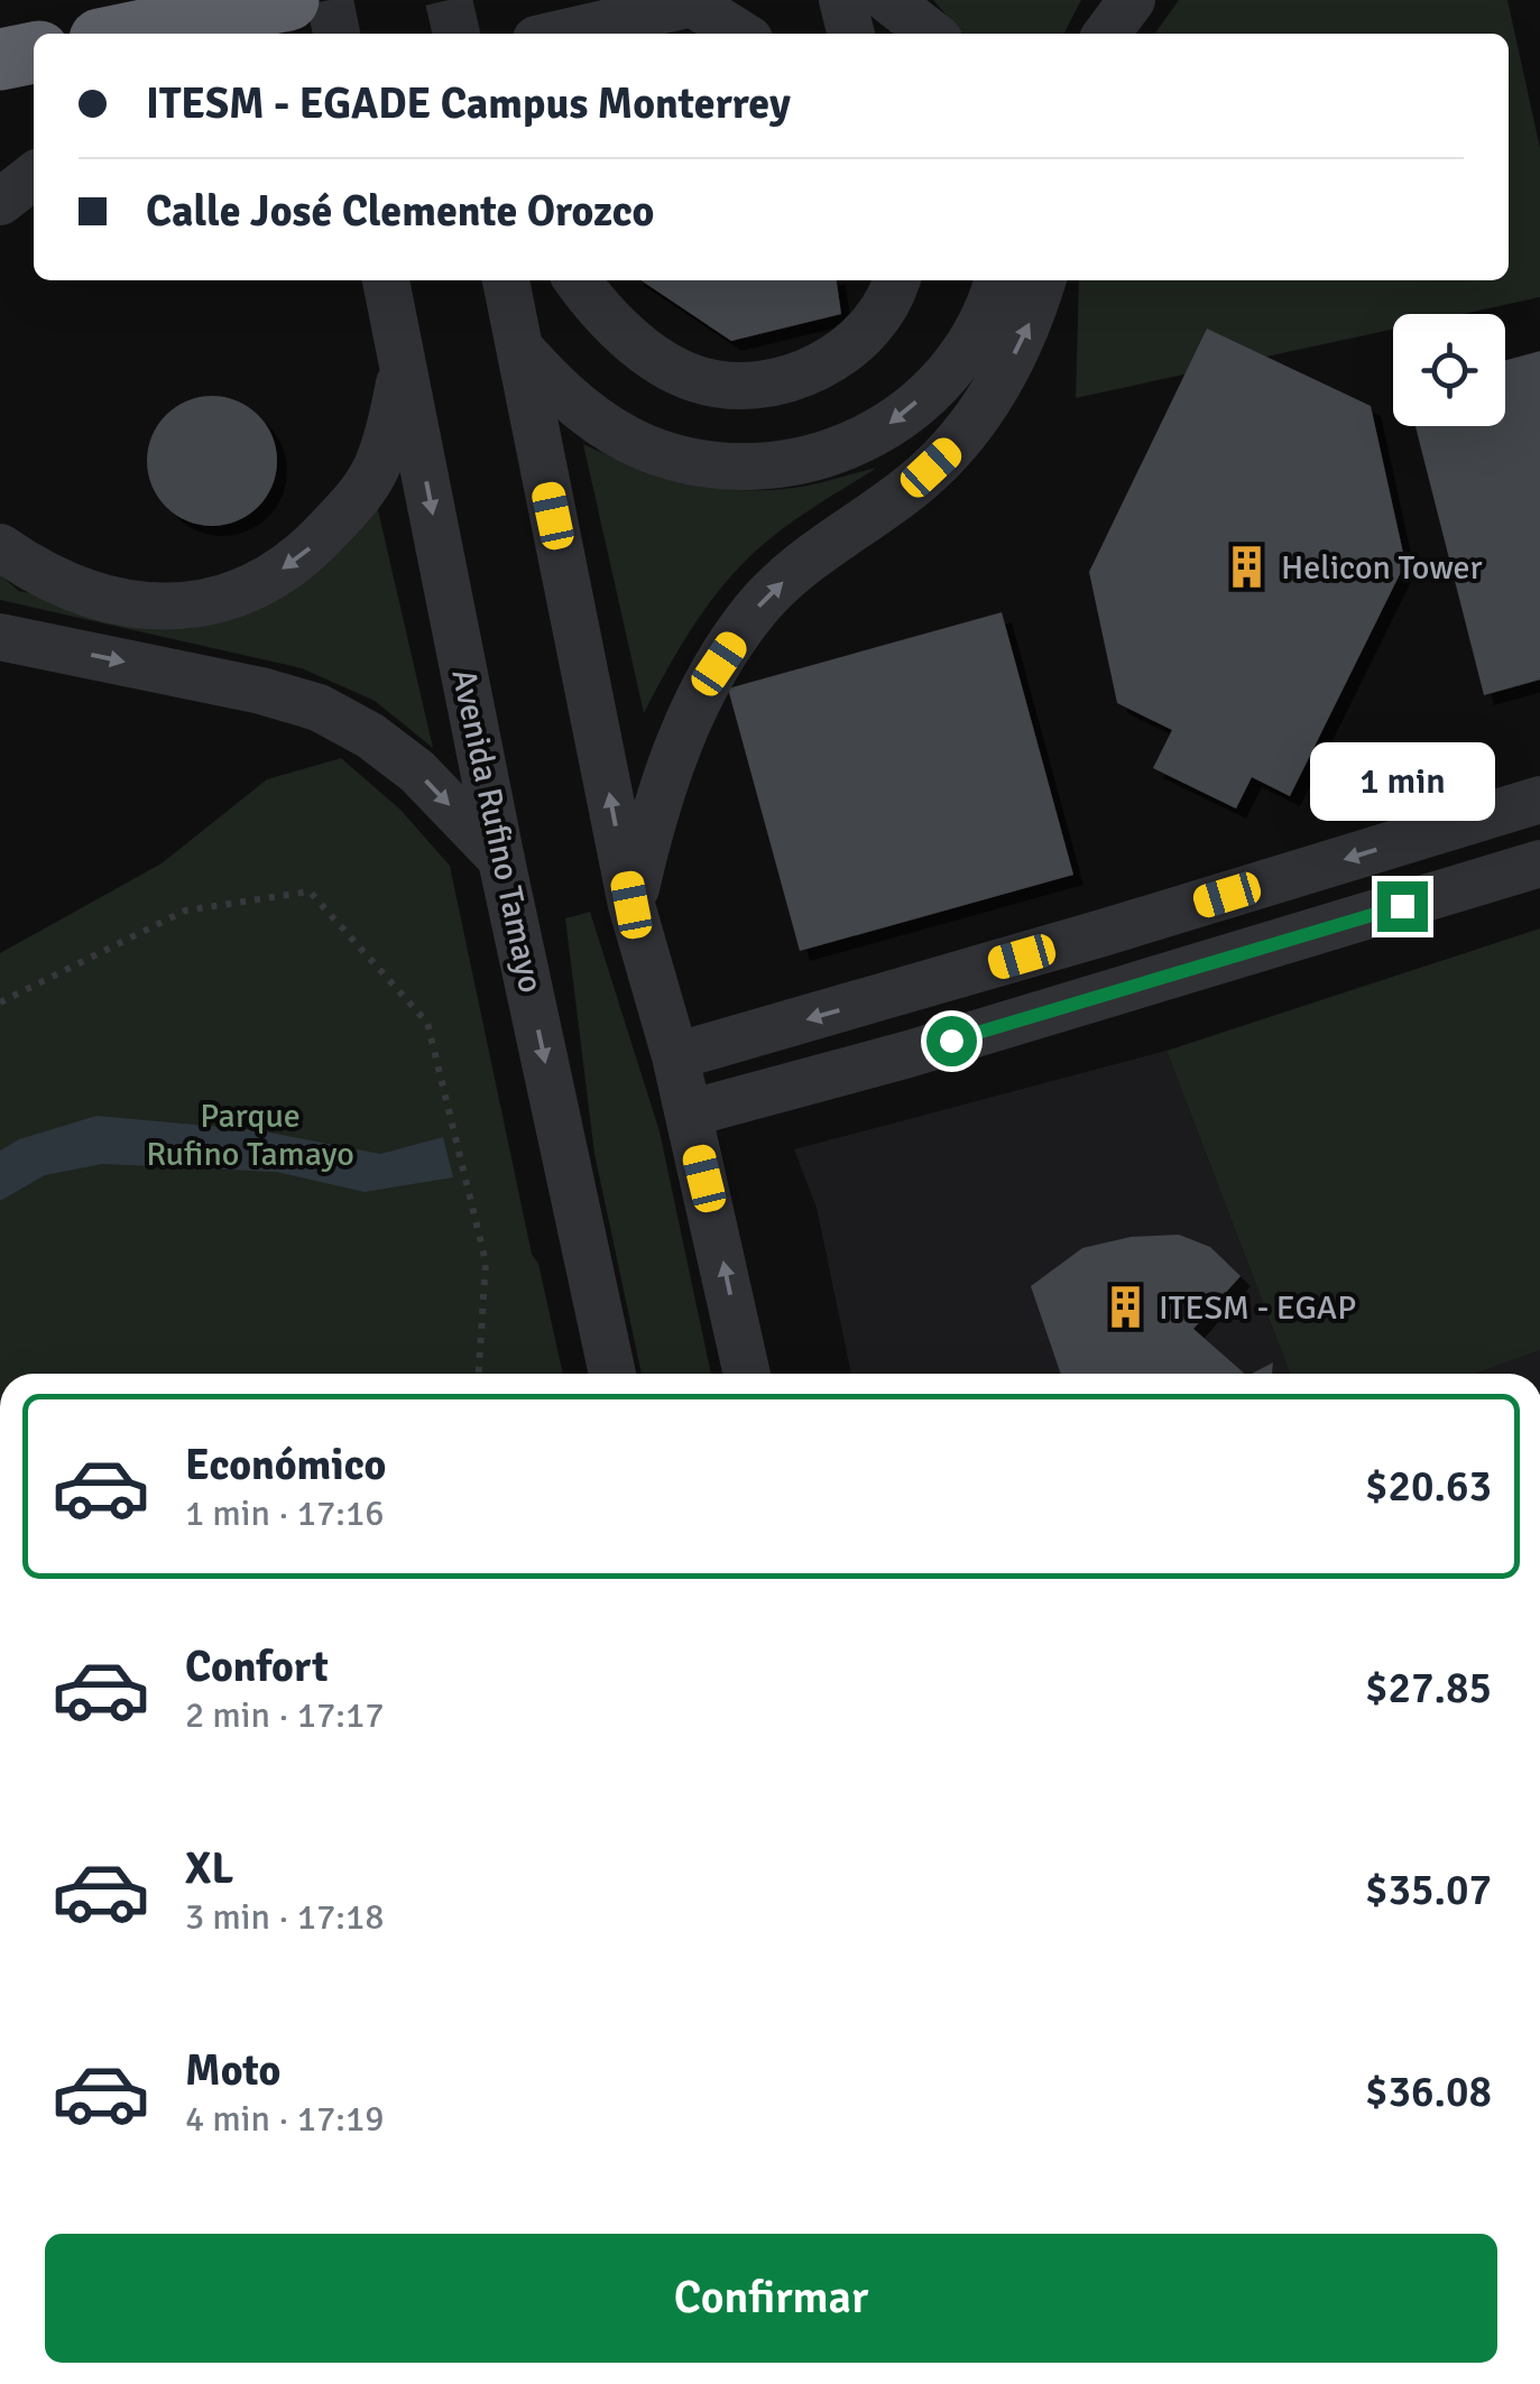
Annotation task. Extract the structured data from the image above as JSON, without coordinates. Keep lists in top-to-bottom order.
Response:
{
  "streets": {
    "street": ["Avenida Rufino Tamayo"]
  },
  "parks": ["Parque Rufino Tamayo"],
  "places": {
    "building": ["Helicon Tower", "ITESM - EGAP"]
  },
  "page": {
    "banner": ["ITESM - EGADE Campus Monterrey", "Calle José Clemente Orozco"],
    "bubble": "1 min",
    "list": [
      {
        "name": "Económico",
        "note": "1 min · 17:16",
        "value": "$20.63"
      },
      {
        "name": "Confort",
        "note": "2 min · 17:17",
        "value": "$27.85"
      },
      {
        "name": "XL",
        "note": "3 min · 17:18",
        "value": "$35.07"
      },
      {
        "name": "Moto",
        "note": "4 min · 17:19",
        "value": "$36.08"
      }
    ],
    "buttons": "Confirmar"
  }
}
